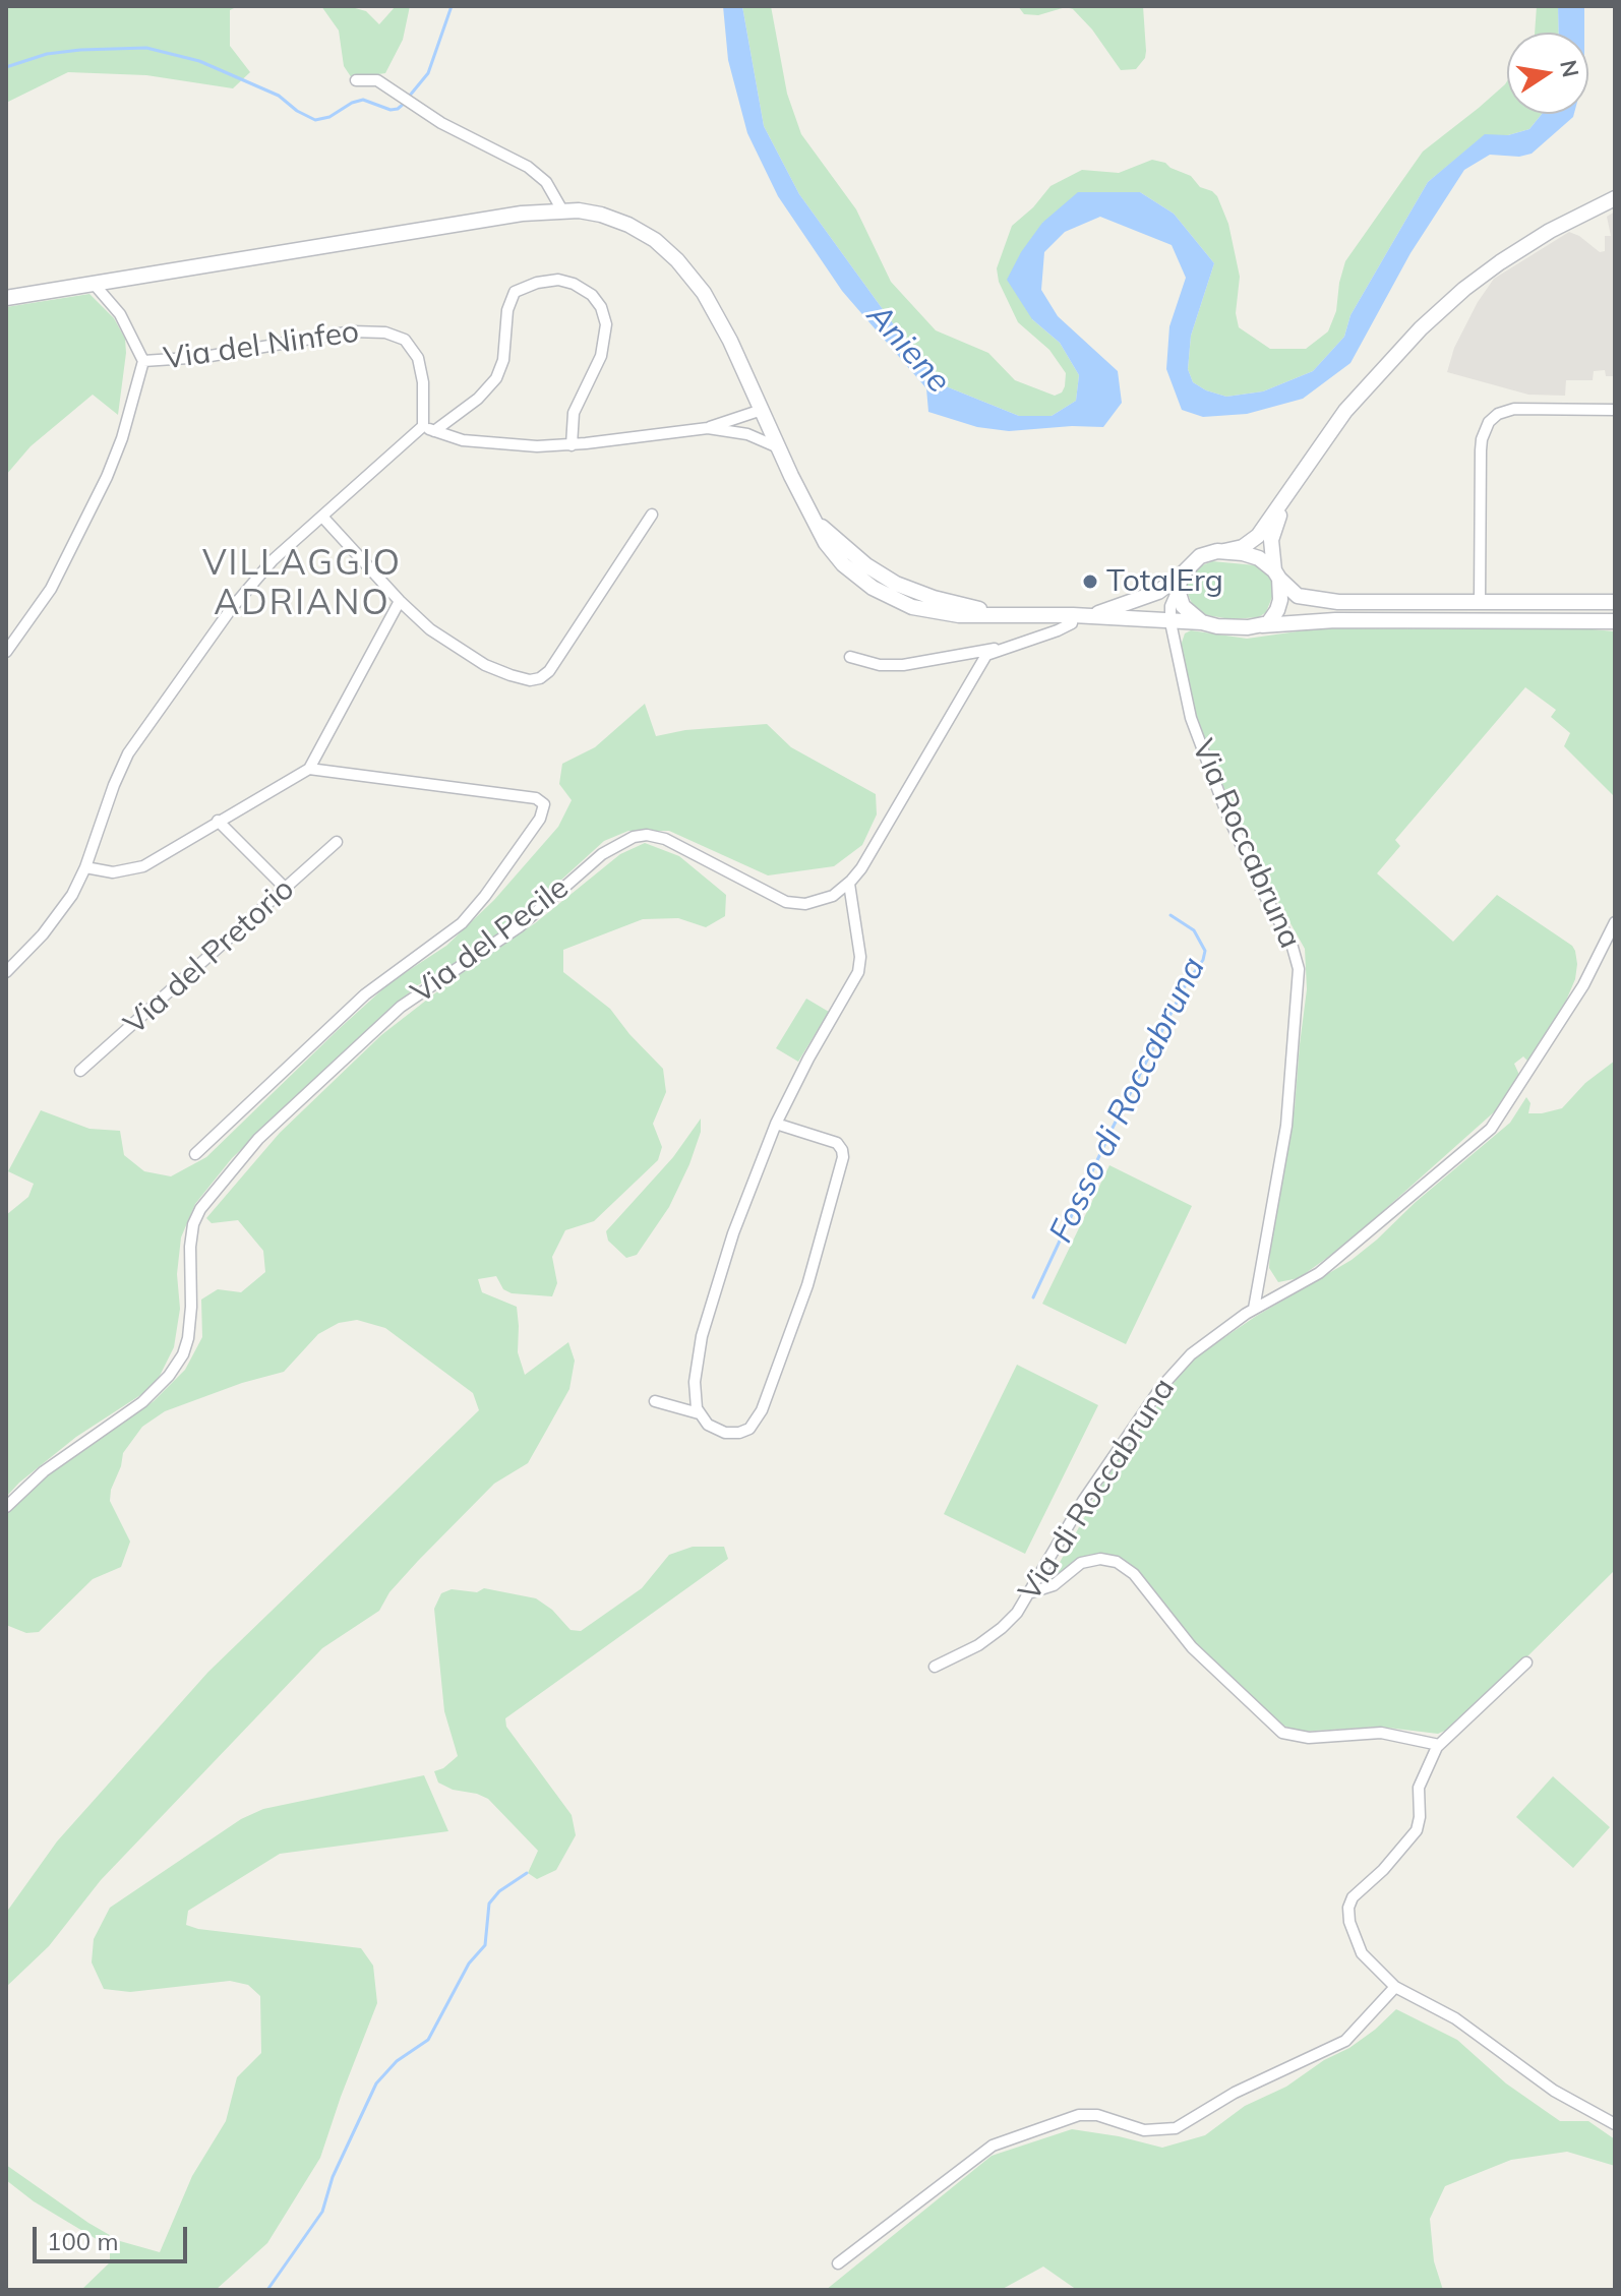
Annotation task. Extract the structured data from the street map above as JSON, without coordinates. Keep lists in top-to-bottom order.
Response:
{
  "streets": {
    "street": [
      "Via del Ninfeo",
      "Via Roccabruna",
      "Via del Pecile",
      "Via del Pretorio",
      "Via di Roccabruna"
    ]
  },
  "crossings": [
    ["Via Roccabruna", "Via di Roccabruna"]
  ],
  "districts": ["VILLAGGIO ADRIANO"],
  "water": ["Aniene", "Fosso di Roccabruna"],
  "places": ["TotalErg"],
  "scale_bar": "100 m",
  "north": "right"
}
